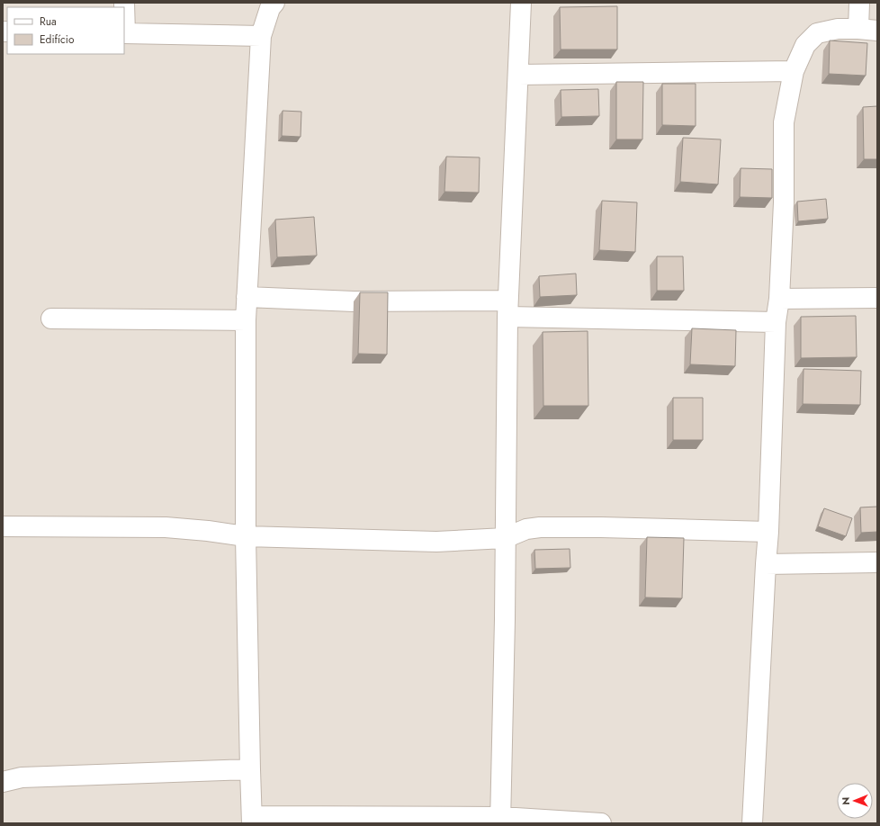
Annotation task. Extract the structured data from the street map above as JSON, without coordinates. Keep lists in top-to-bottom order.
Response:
{
  "legend": ["Rua", "Edifício"],
  "north": "left"
}
